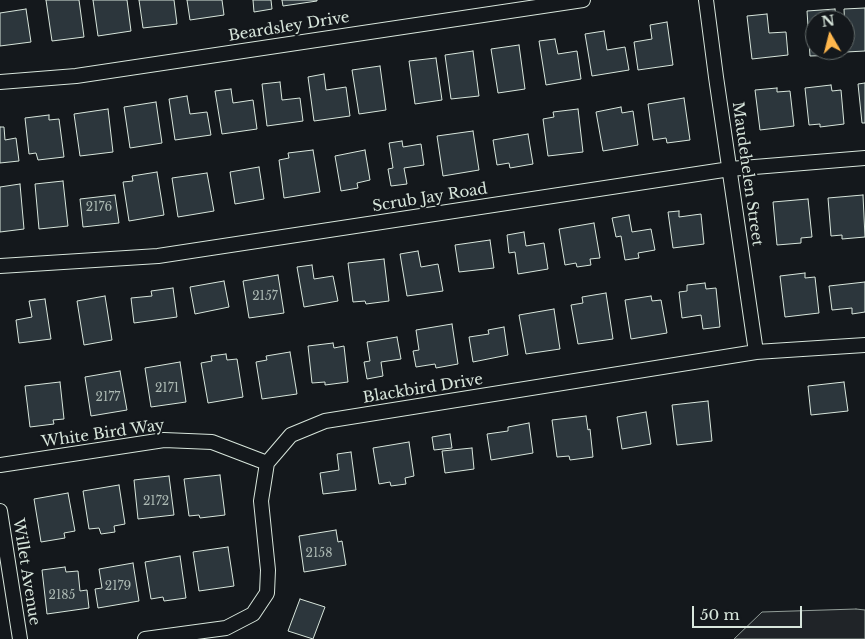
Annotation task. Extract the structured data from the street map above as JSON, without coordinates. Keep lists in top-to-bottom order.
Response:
{
  "streets": {
    "street": [
      "Beardsley Drive",
      "Maudehelen Street",
      "Scrub Jay Road",
      "Blackbird Drive",
      "White Bird Way",
      "Willet Avenue"
    ]
  },
  "crossings": [
    ["Maudehelen Street", "Scrub Jay Road"],
    ["Maudehelen Street", "Blackbird Drive"],
    ["Blackbird Drive", "White Bird Way"]
  ],
  "house_numbers": [
    "2176",
    "2157",
    "2171",
    "2177",
    "2172",
    "2158",
    "2179",
    "2185"
  ],
  "scale_bar": "50 m",
  "north": "top"
}
